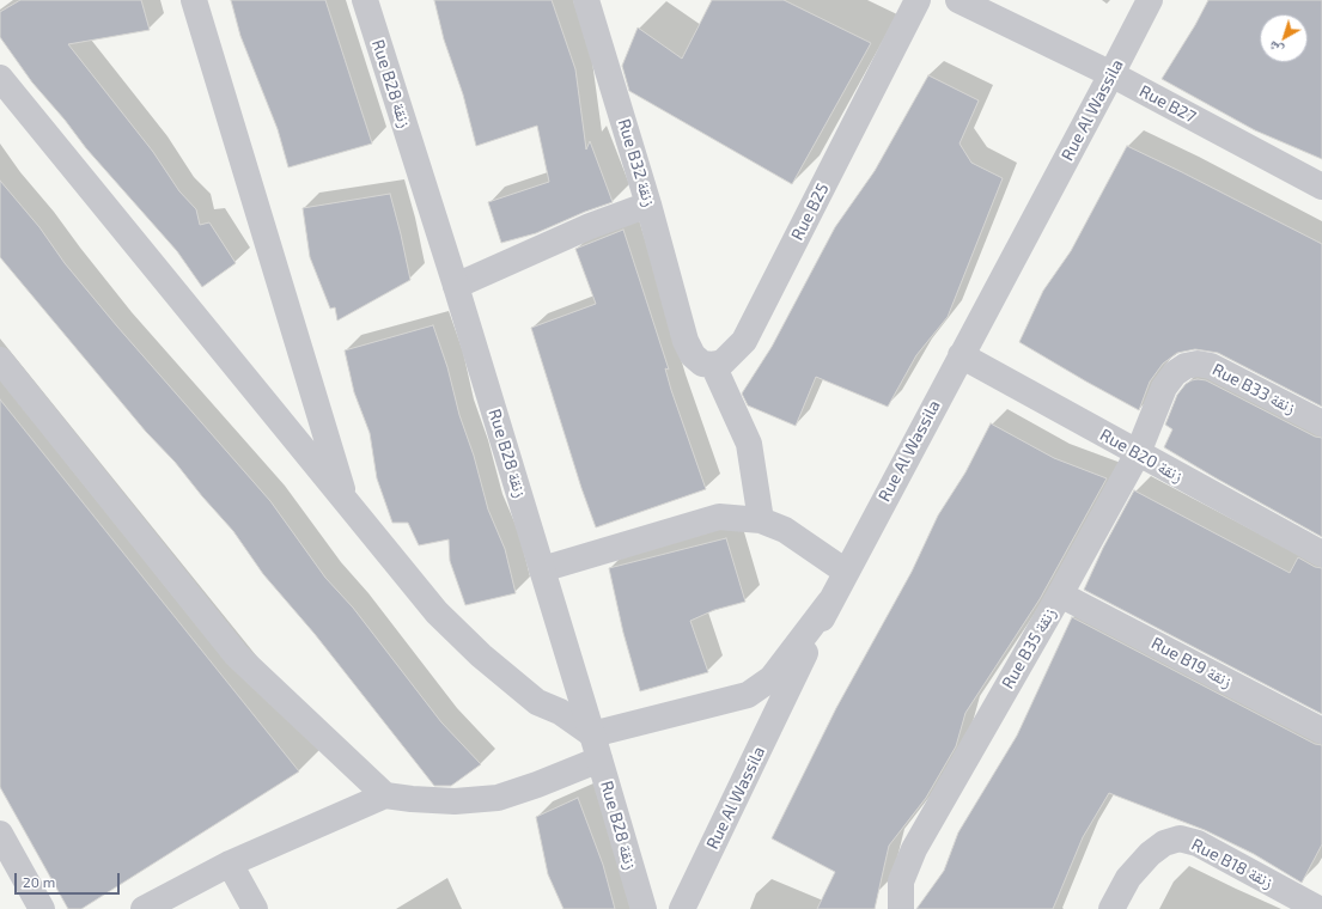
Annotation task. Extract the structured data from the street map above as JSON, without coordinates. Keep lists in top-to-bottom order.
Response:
{
  "streets": {
    "street": [
      "Rue B28 زنقة",
      "Rue B27",
      "Rue Al Wassila",
      "Rue B32 زنقة",
      "Rue B25",
      "Rue B33 زنقة",
      "Rue B20 زنقة",
      "Rue B35 زنقة",
      "Rue B19 زنقة",
      "Rue B18 زنقة"
    ]
  },
  "crossings": [
    ["Rue B27", "Rue Al Wassila"],
    ["Rue Al Wassila", "Rue B20 زنقة"],
    ["Rue B32 زنقة", "Rue B25"],
    ["Rue B33 زنقة", "Rue B35 زنقة"],
    ["Rue B20 زنقة", "Rue B35 زنقة"],
    ["Rue B35 زنقة", "Rue B19 زنقة"]
  ],
  "scale_bar": "20 m",
  "north": "bottom left"
}
